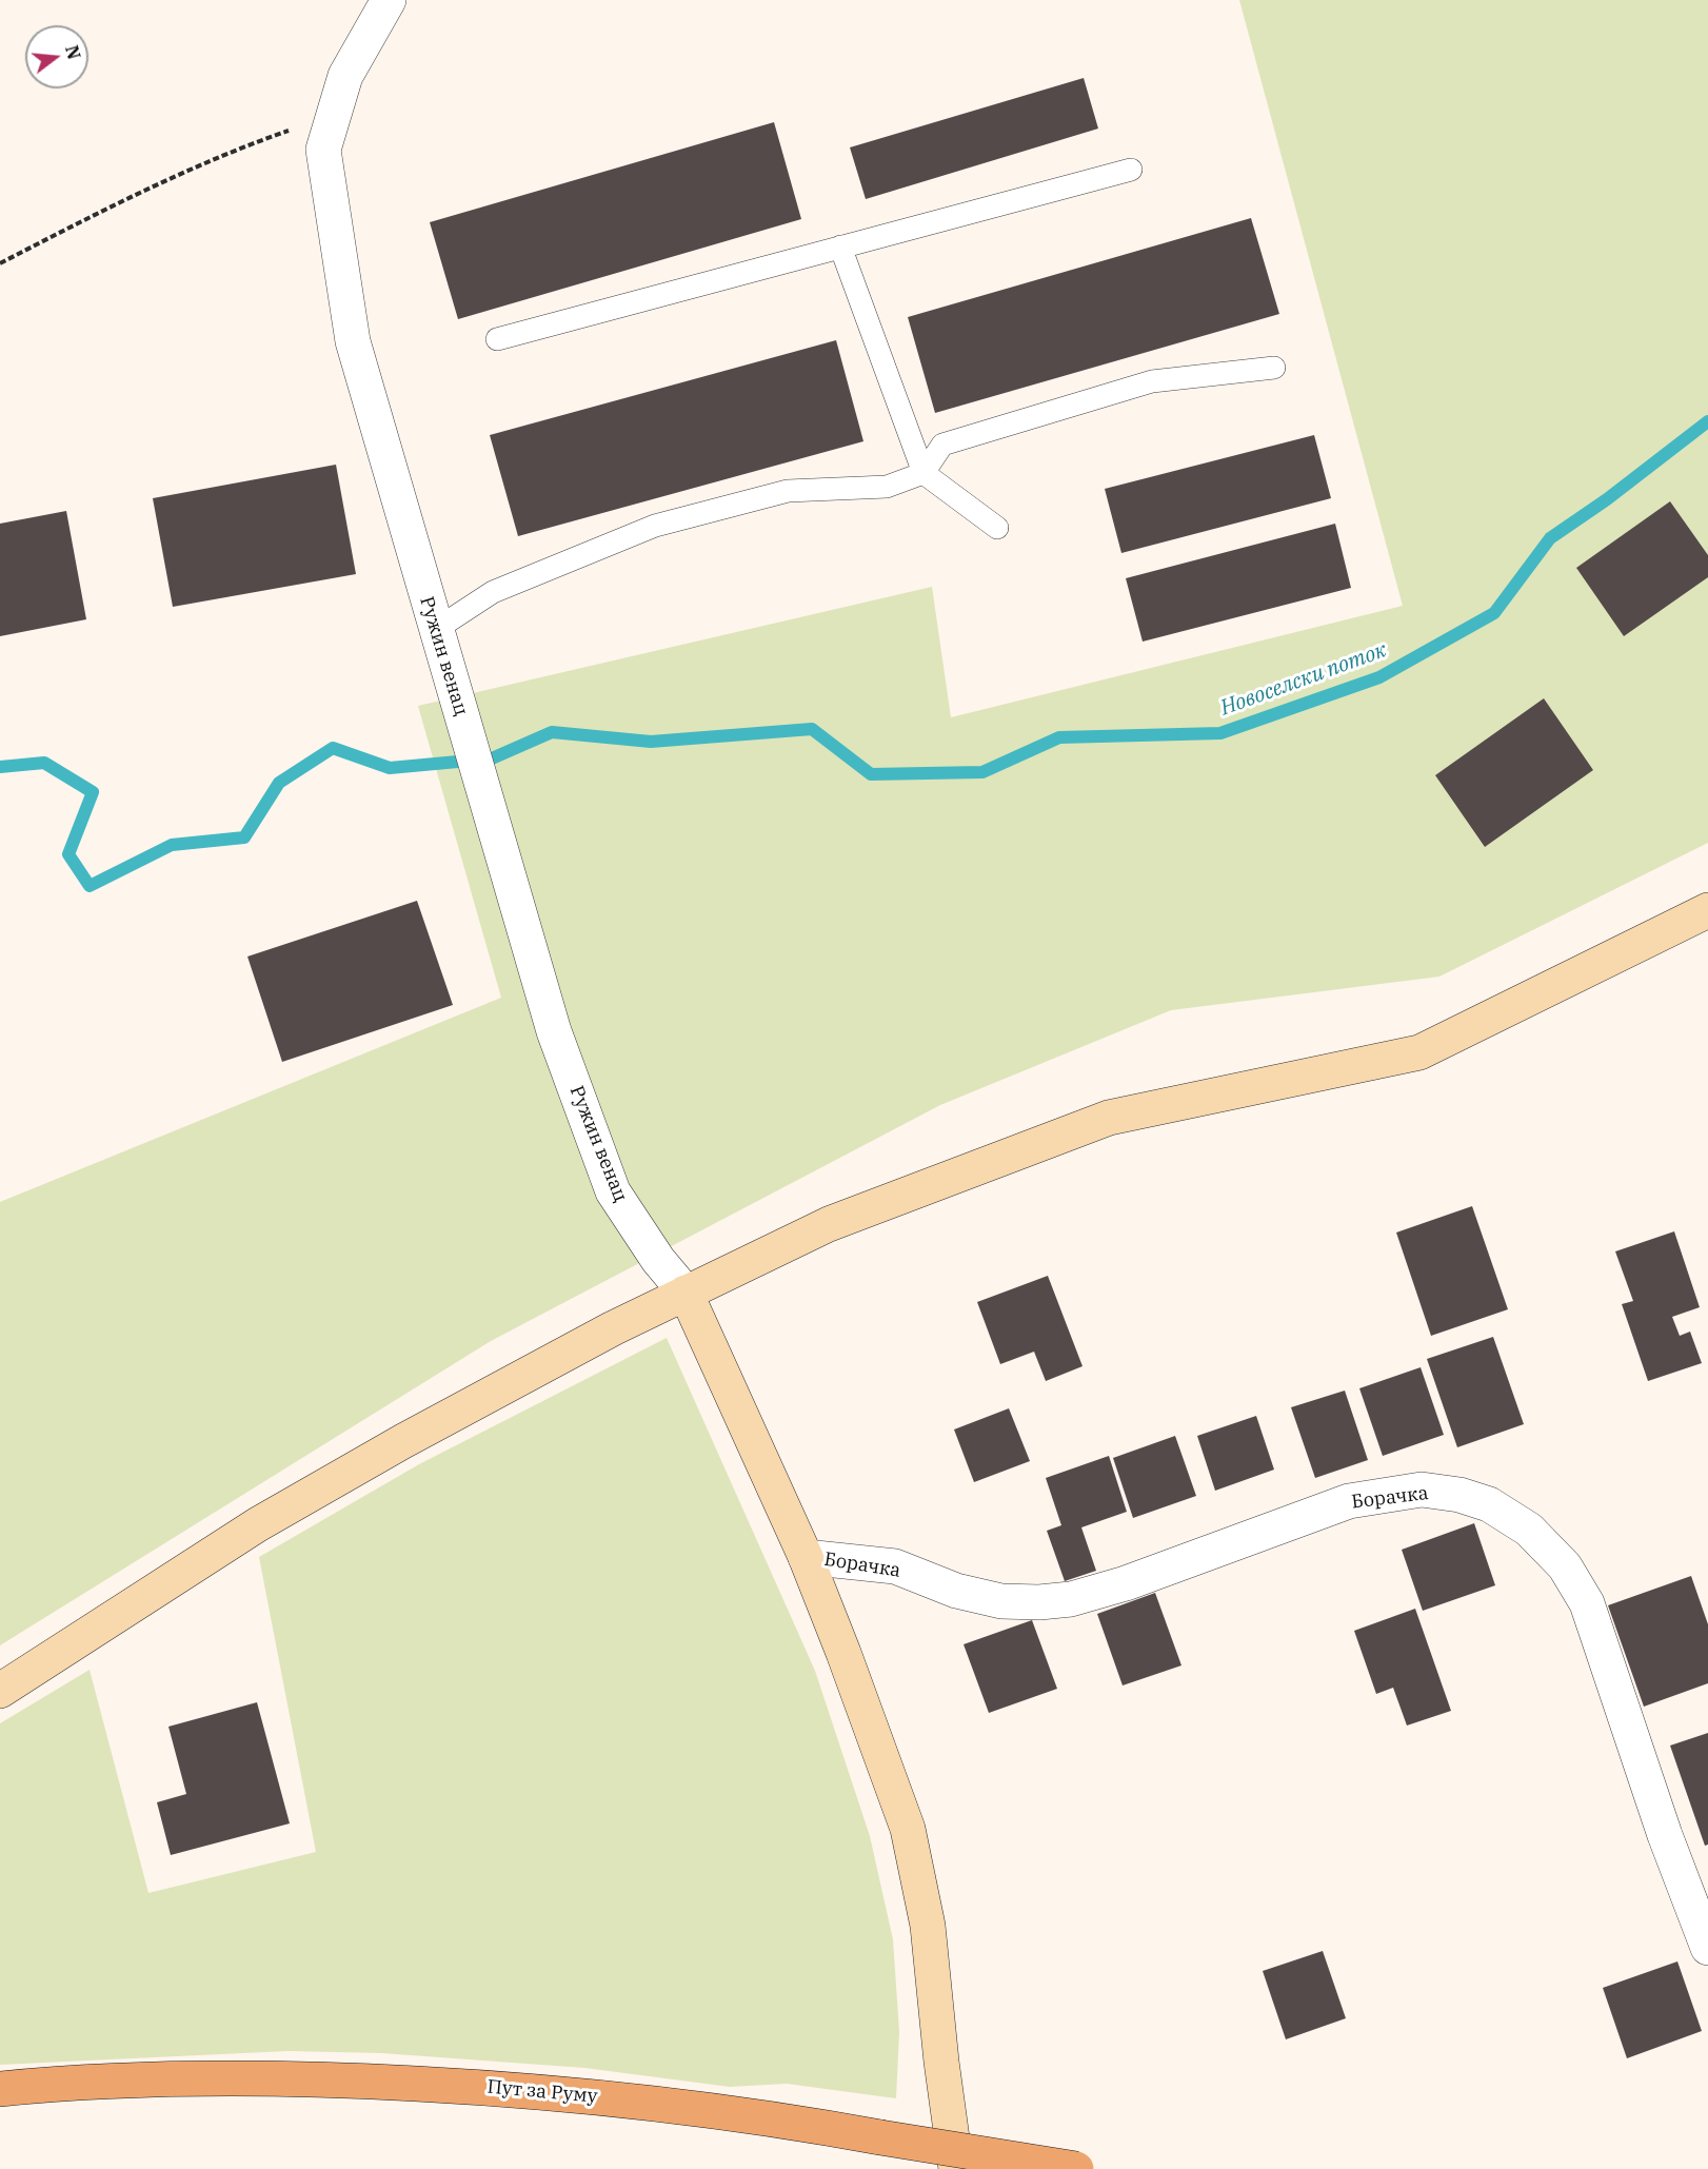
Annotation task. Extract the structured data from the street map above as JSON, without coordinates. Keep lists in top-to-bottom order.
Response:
{
  "streets": {
    "main road": ["Пут за Руму"],
    "street": ["Ружин венац", "Борачка"]
  },
  "water": ["Новоселски поток"],
  "north": "right"
}
